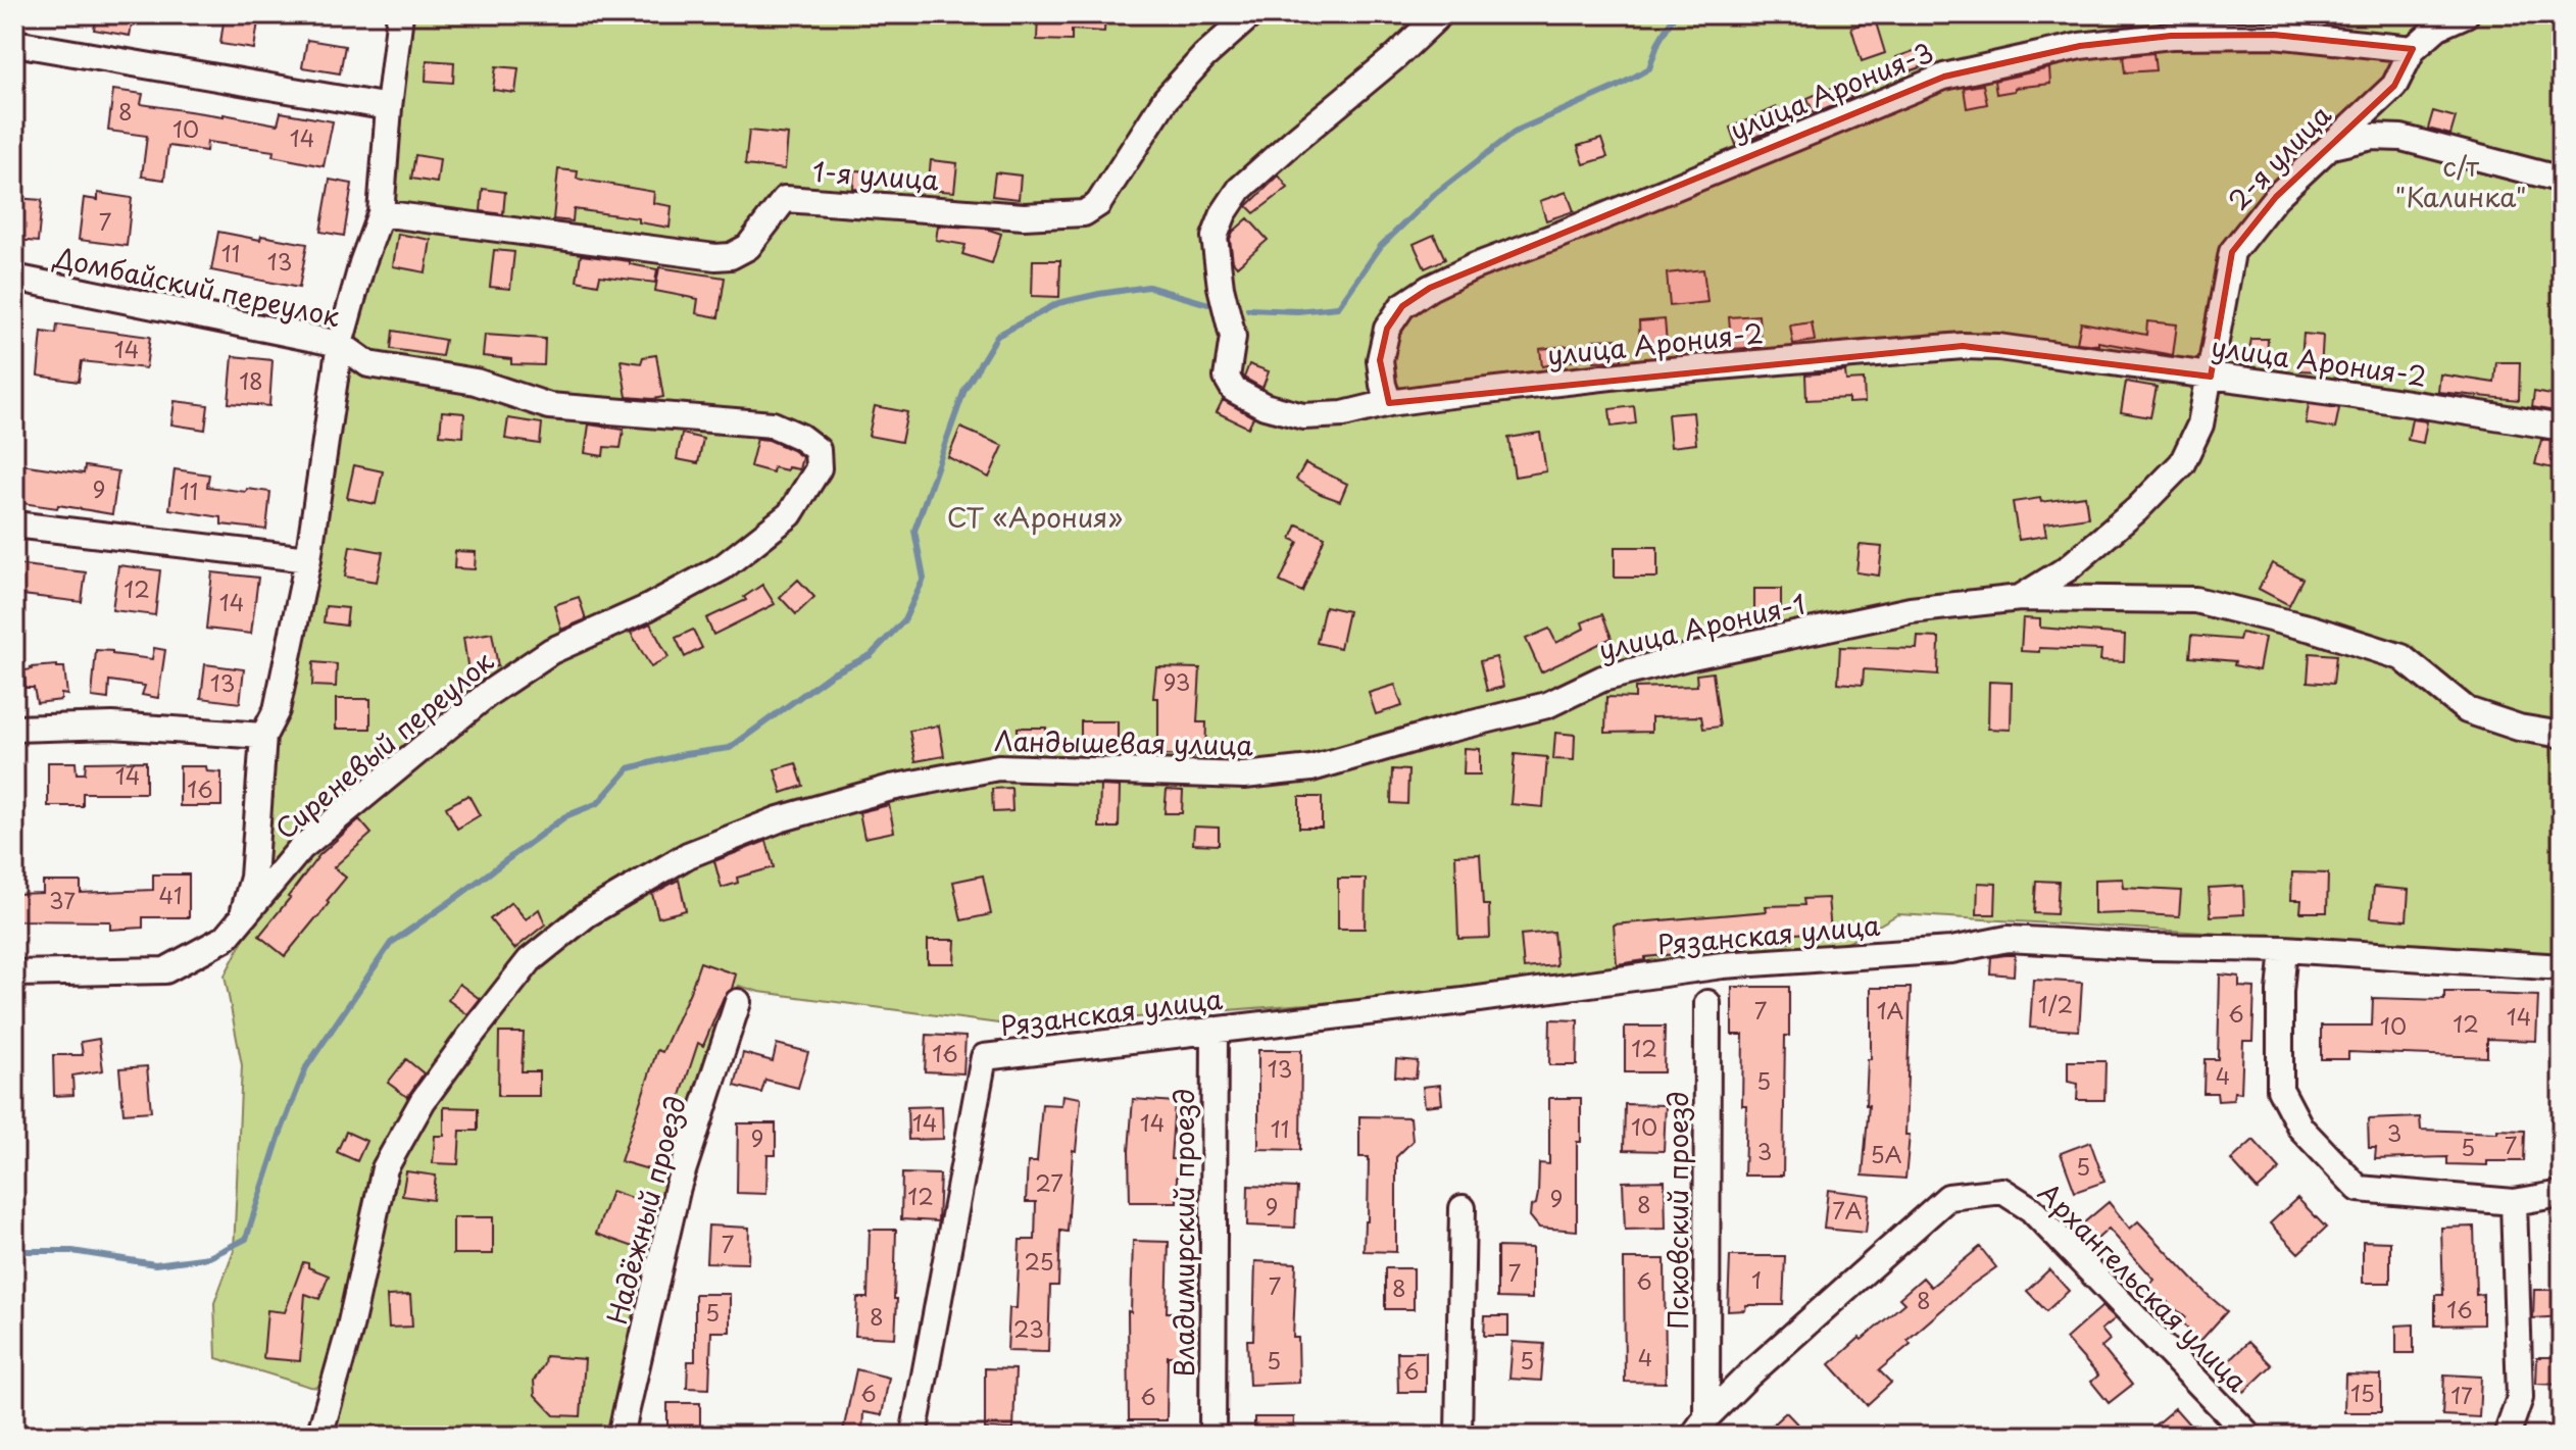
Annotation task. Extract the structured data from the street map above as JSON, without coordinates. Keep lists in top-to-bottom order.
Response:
{
  "streets": {
    "street": [
      "улица Арония-3",
      "2-я улица",
      "1-я улица",
      "Домбайский переулок",
      "улица Арония-2",
      "улица Арония-1",
      "Ландышевая улица",
      "Сиреневый переулок",
      "Рязанская улица",
      "Надёжный проезд",
      "Псковский проезд",
      "Владимирский проезд",
      "Архангельская улица"
    ]
  },
  "crossings": [
    ["улица Арония-3", "2-я улица"],
    ["улица Арония-3", "улица Арония-2"],
    ["2-я улица", "улица Арония-2"],
    ["2-я улица", "улица Арония-1"],
    ["Домбайский переулок", "Сиреневый переулок"],
    ["улица Арония-1", "Ландышевая улица"],
    ["Рязанская улица", "Владимирский проезд"],
    ["Псковский проезд", "Архангельская улица"]
  ],
  "parks": ["с/т \"Калинка\"", "СТ «Арония»"],
  "house_numbers": [
    "8",
    "10",
    "14",
    "7",
    "11",
    "13",
    "14",
    "18",
    "9",
    "11",
    "12",
    "14",
    "93",
    "13",
    "14",
    "16",
    "41",
    "37",
    "1/2",
    "7",
    "1А",
    "6",
    "14",
    "12",
    "10",
    "12",
    "16",
    "13",
    "4",
    "5",
    "14",
    "14",
    "10",
    "11",
    "3",
    "9",
    "7",
    "5",
    "3",
    "5А",
    "5",
    "27",
    "12",
    "9",
    "8",
    "9",
    "7А",
    "7",
    "25",
    "7",
    "1",
    "6",
    "7",
    "8",
    "8",
    "16",
    "5",
    "8",
    "23",
    "4",
    "5",
    "5",
    "6",
    "6",
    "15",
    "17",
    "6"
  ]
}
